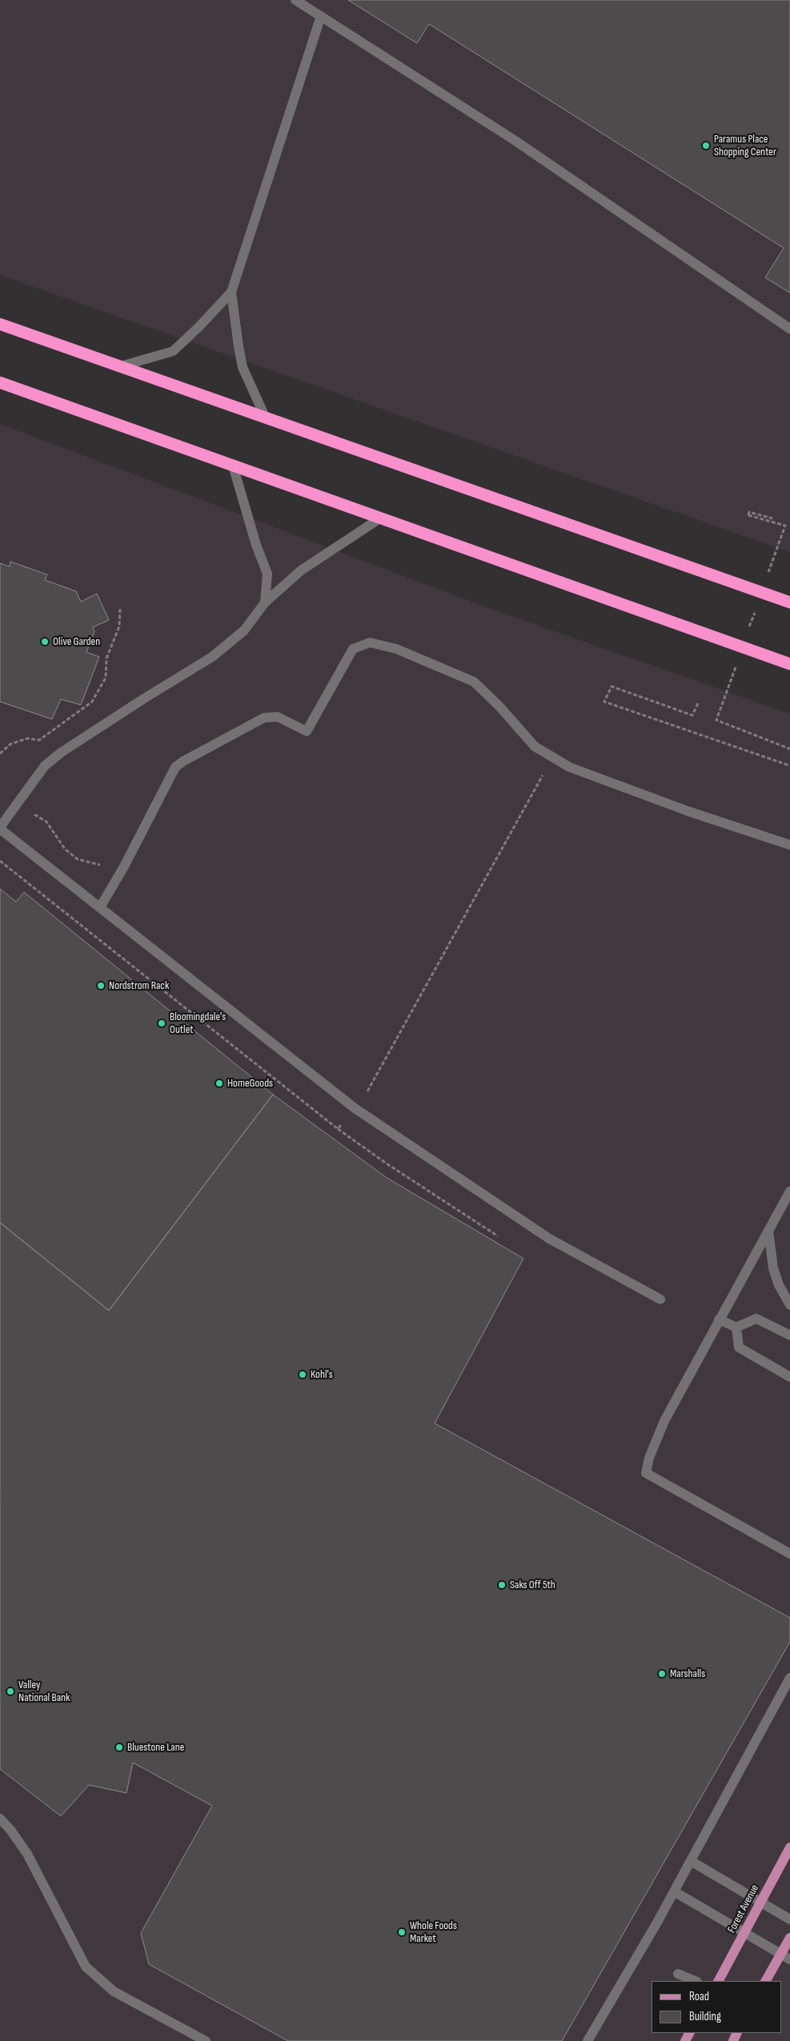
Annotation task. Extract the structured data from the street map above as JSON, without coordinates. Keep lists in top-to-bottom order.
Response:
{
  "streets": {
    "main road": ["Forest Avenue"]
  },
  "places": [
    "Paramus Place Shopping Center",
    "Olive Garden",
    "Nordstrom Rack",
    "Bloomingdale's Outlet",
    "HomeGoods",
    "Kohl's",
    "Saks Off 5th",
    "Marshalls",
    "Valley National Bank",
    "Bluestone Lane",
    "Whole Foods Market"
  ],
  "legend": ["Road", "Building"]
}
